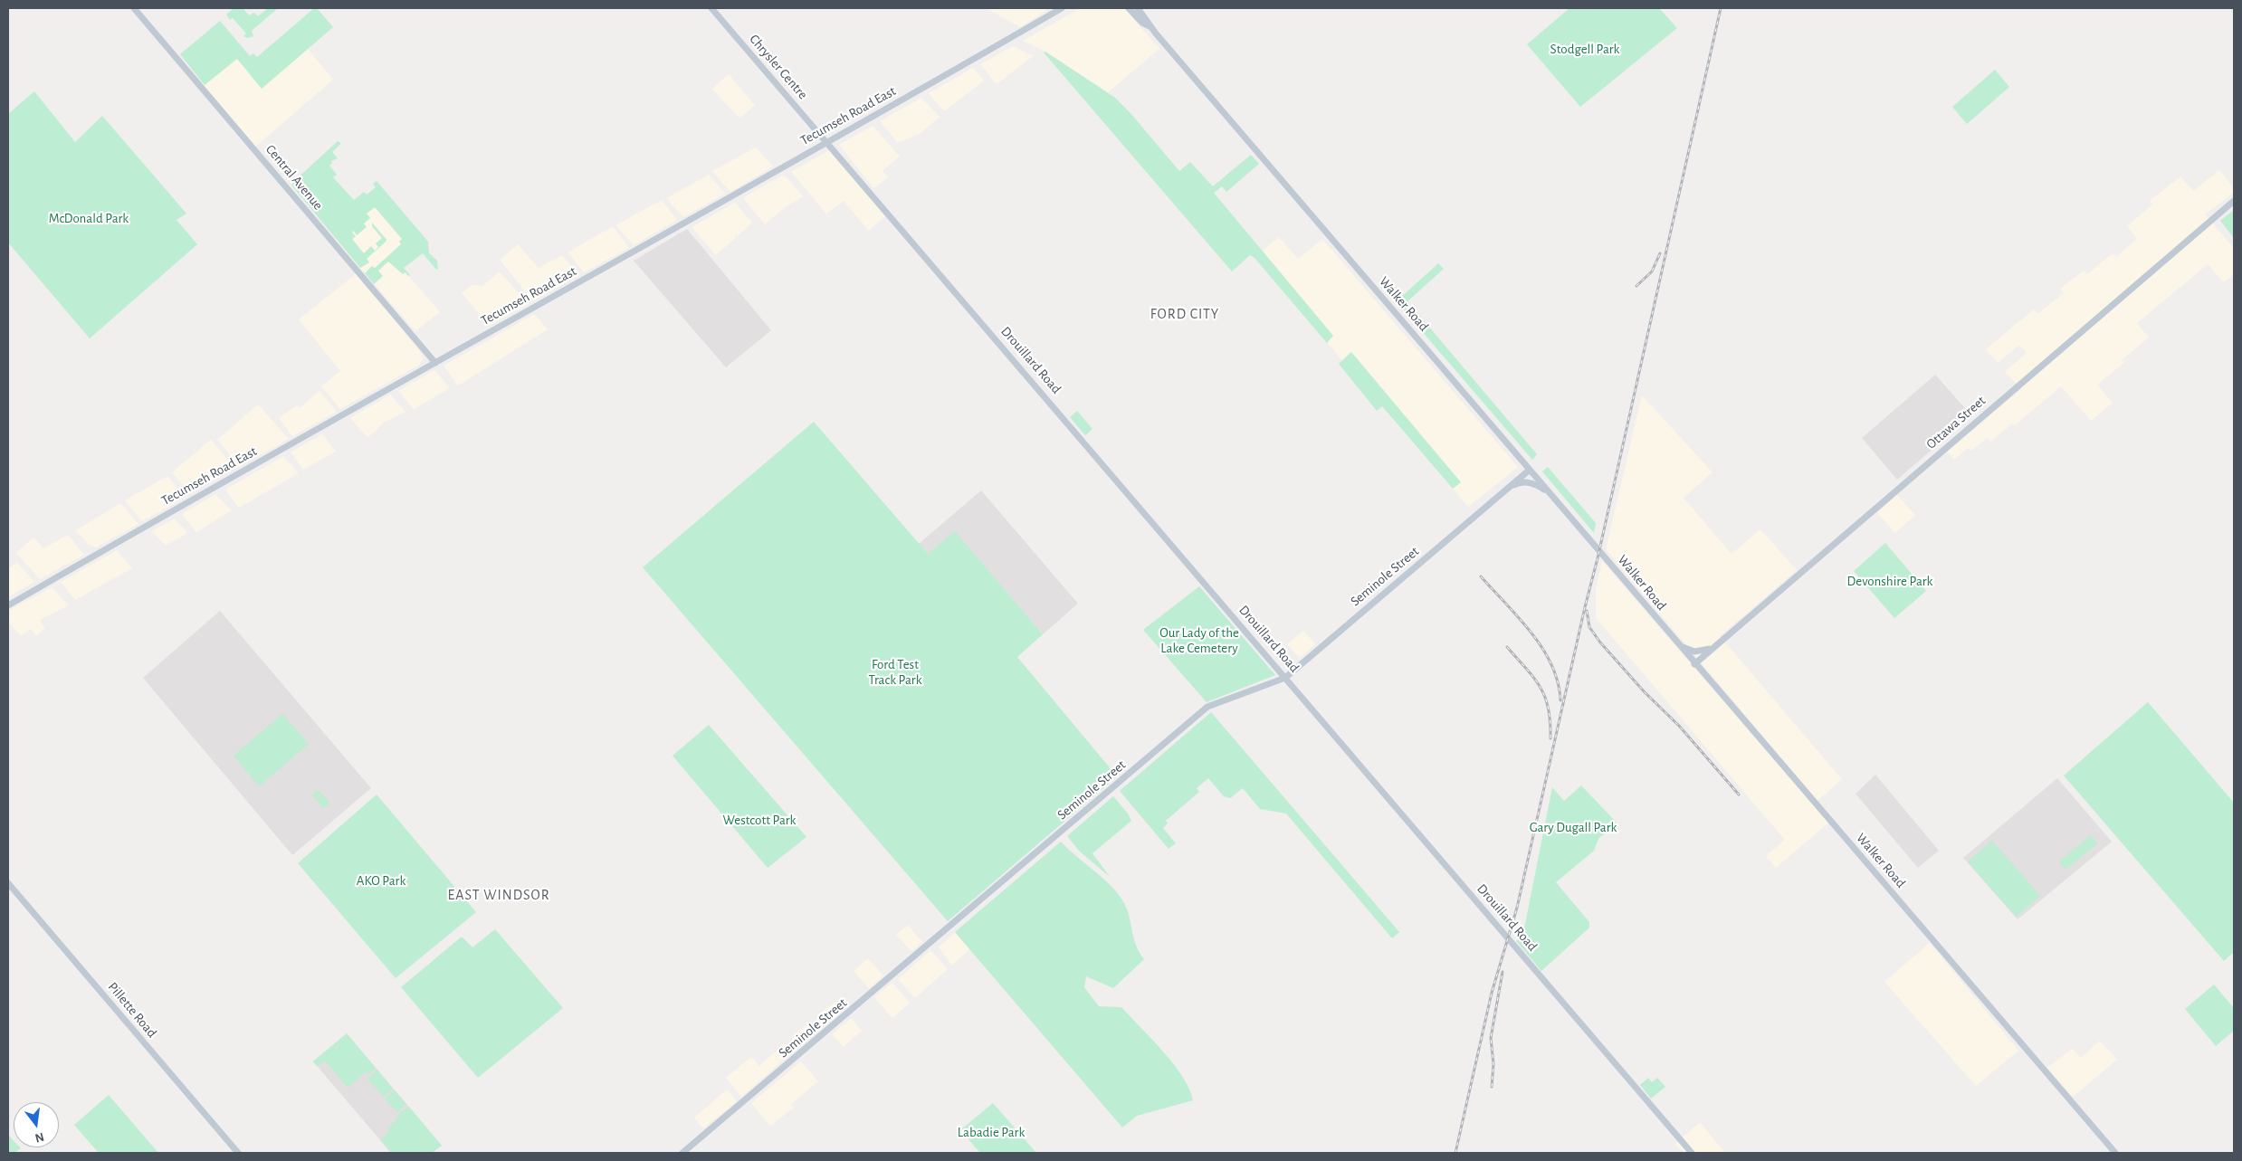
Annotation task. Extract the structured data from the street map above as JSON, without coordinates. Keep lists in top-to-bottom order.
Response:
{
  "streets": {
    "street": [
      "Chrysler Centre",
      "Tecumseh Road East",
      "Central Avenue",
      "Walker Road",
      "Drouillard Road",
      "Ottawa Street",
      "Seminole Street",
      "Pillette Road"
    ]
  },
  "crossings": [
    ["Chrysler Centre", "Tecumseh Road East"],
    ["Chrysler Centre", "Drouillard Road"],
    ["Tecumseh Road East", "Central Avenue"],
    ["Tecumseh Road East", "Drouillard Road"],
    ["Walker Road", "Ottawa Street"],
    ["Walker Road", "Seminole Street"],
    ["Drouillard Road", "Seminole Street"]
  ],
  "districts": ["FORD CITY", "EAST WINDSOR"],
  "parks": [
    "Stodgell Park",
    "McDonald Park",
    "Devonshire Park",
    "Our Lady of the Lake Cemetery",
    "Ford Test Track Park",
    "Westcott Park",
    "Gary Dugall Park",
    "AKO Park",
    "Labadie Park"
  ],
  "north": "bottom"
}
